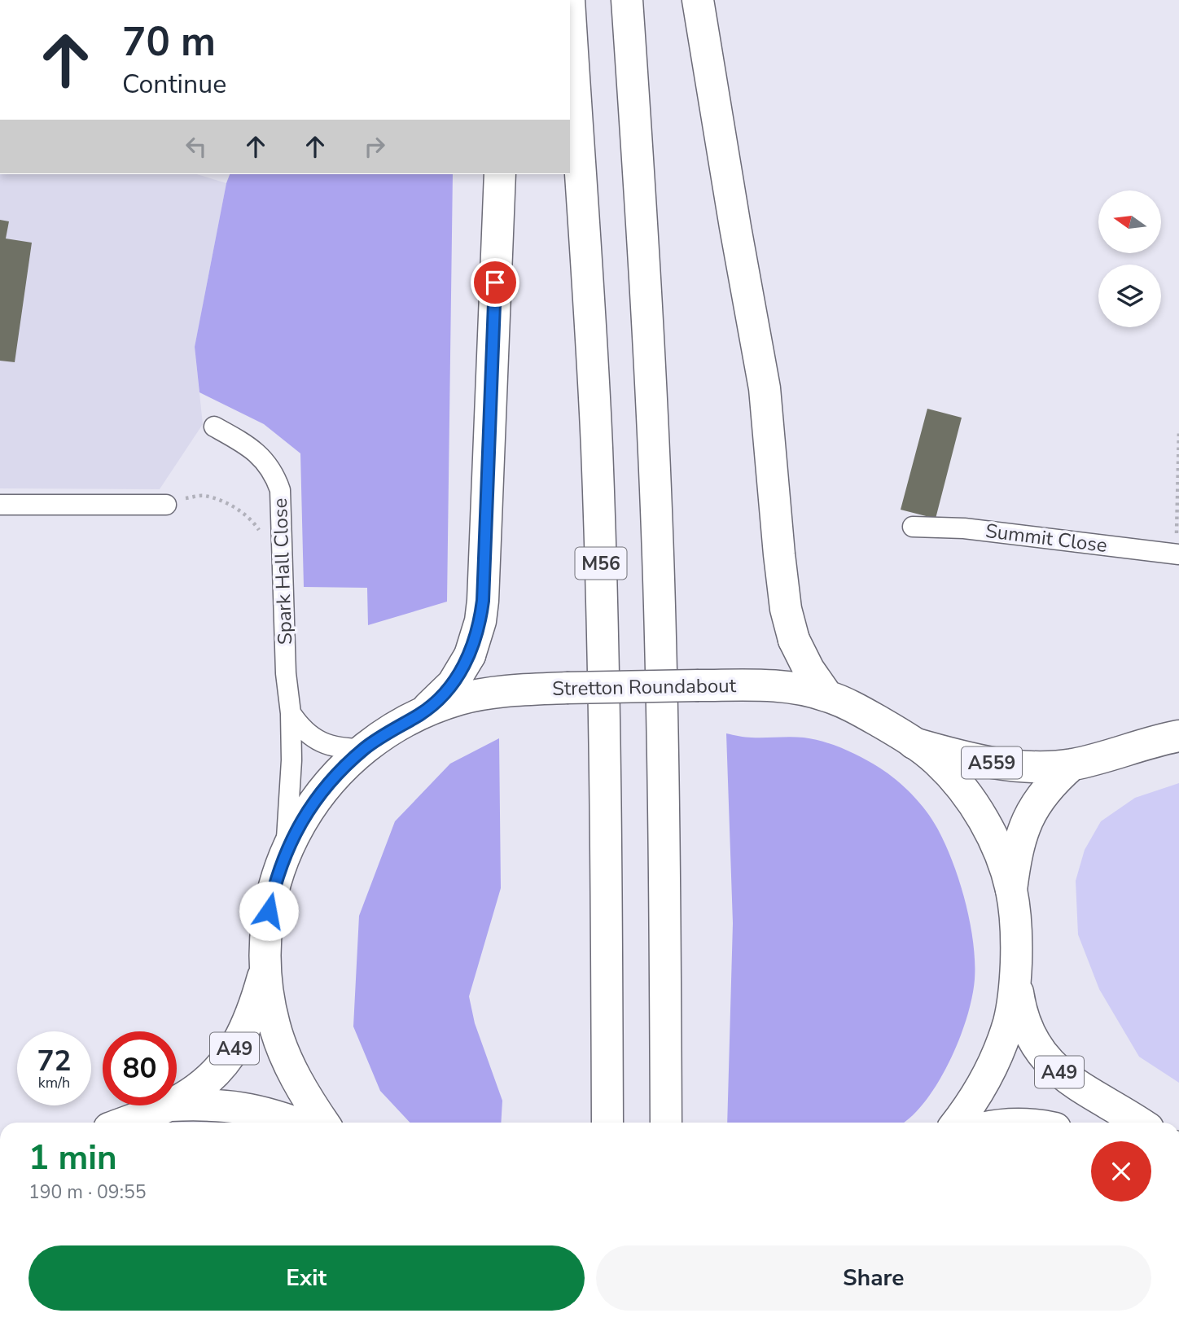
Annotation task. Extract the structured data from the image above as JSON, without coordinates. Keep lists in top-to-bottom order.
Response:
{
  "streets": {
    "main road": [
      "M56",
      "Stretton Roundabout",
      "A559",
      "A49"
    ],
    "street": ["Summit Close", "Spark Hall Close"]
  },
  "crossings": [
    ["Spark Hall Close", "Stretton Roundabout"],
    ["Stretton Roundabout", "A559"],
    ["Stretton Roundabout", "A49"]
  ],
  "north": "left",
  "page": {
    "turn": ["70 m", "Continue"],
    "speed": "72 km/h",
    "limit": "80",
    "heading": ["1 min", "190 m · 09:55"],
    "buttons": ["Exit", "Share"]
  }
}
